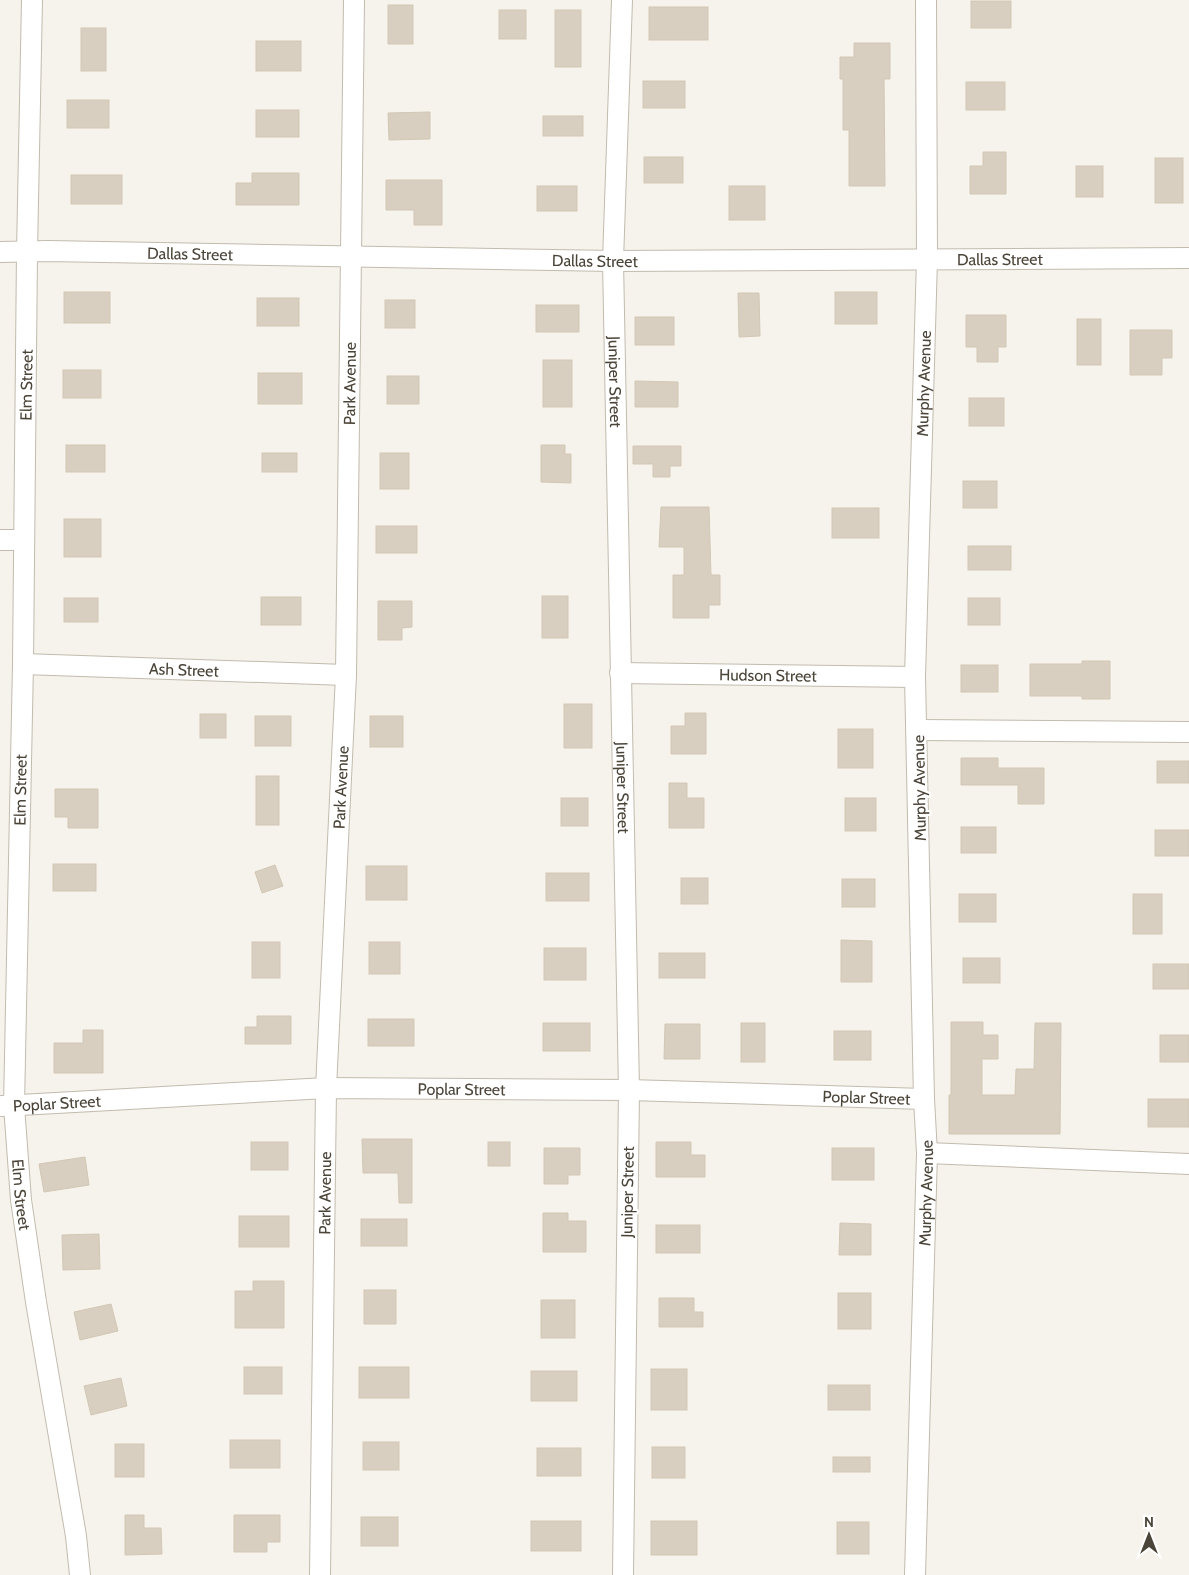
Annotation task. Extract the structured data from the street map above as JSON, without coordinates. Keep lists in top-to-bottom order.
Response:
{
  "streets": {
    "street": [
      "Dallas Street",
      "Juniper Street",
      "Park Avenue",
      "Murphy Avenue",
      "Elm Street",
      "Ash Street",
      "Hudson Street",
      "Poplar Street"
    ]
  },
  "crossings": [
    ["Dallas Street", "Juniper Street"],
    ["Dallas Street", "Park Avenue"],
    ["Dallas Street", "Murphy Avenue"],
    ["Dallas Street", "Elm Street"],
    ["Juniper Street", "Hudson Street"],
    ["Juniper Street", "Poplar Street"],
    ["Park Avenue", "Ash Street"],
    ["Park Avenue", "Poplar Street"],
    ["Murphy Avenue", "Hudson Street"],
    ["Murphy Avenue", "Poplar Street"],
    ["Elm Street", "Ash Street"],
    ["Elm Street", "Poplar Street"]
  ],
  "north": "top"
}
